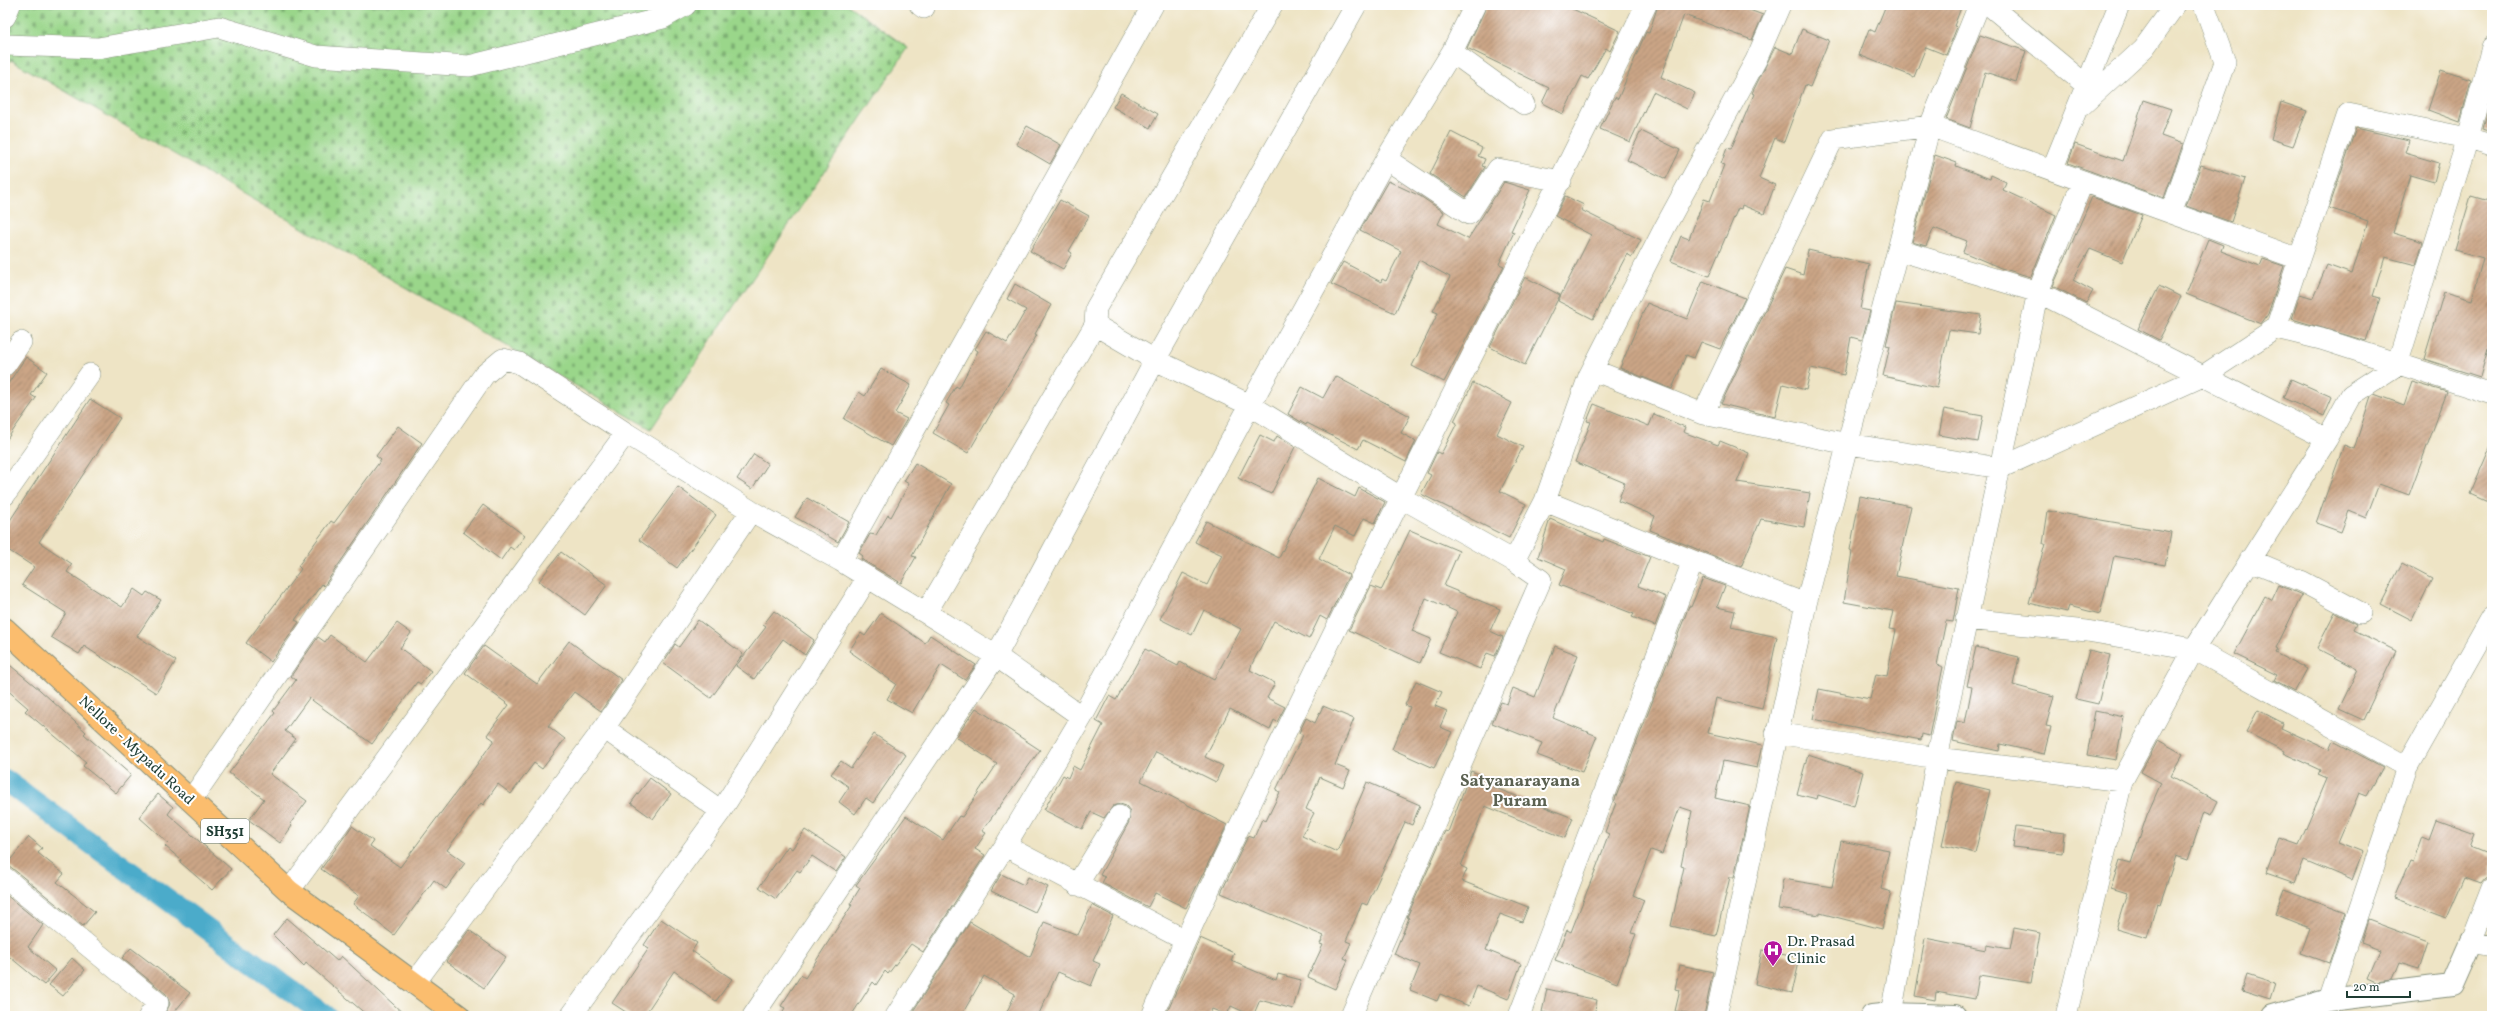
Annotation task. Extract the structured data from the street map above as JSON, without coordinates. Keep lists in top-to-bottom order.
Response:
{
  "streets": {
    "main road": ["Nellore - Mypadu Road", "SH351"]
  },
  "districts": ["Satyanarayana Puram"],
  "places": {
    "hospital": ["Dr. Prasad Clinic"]
  },
  "scale_bar": "20 m"
}
